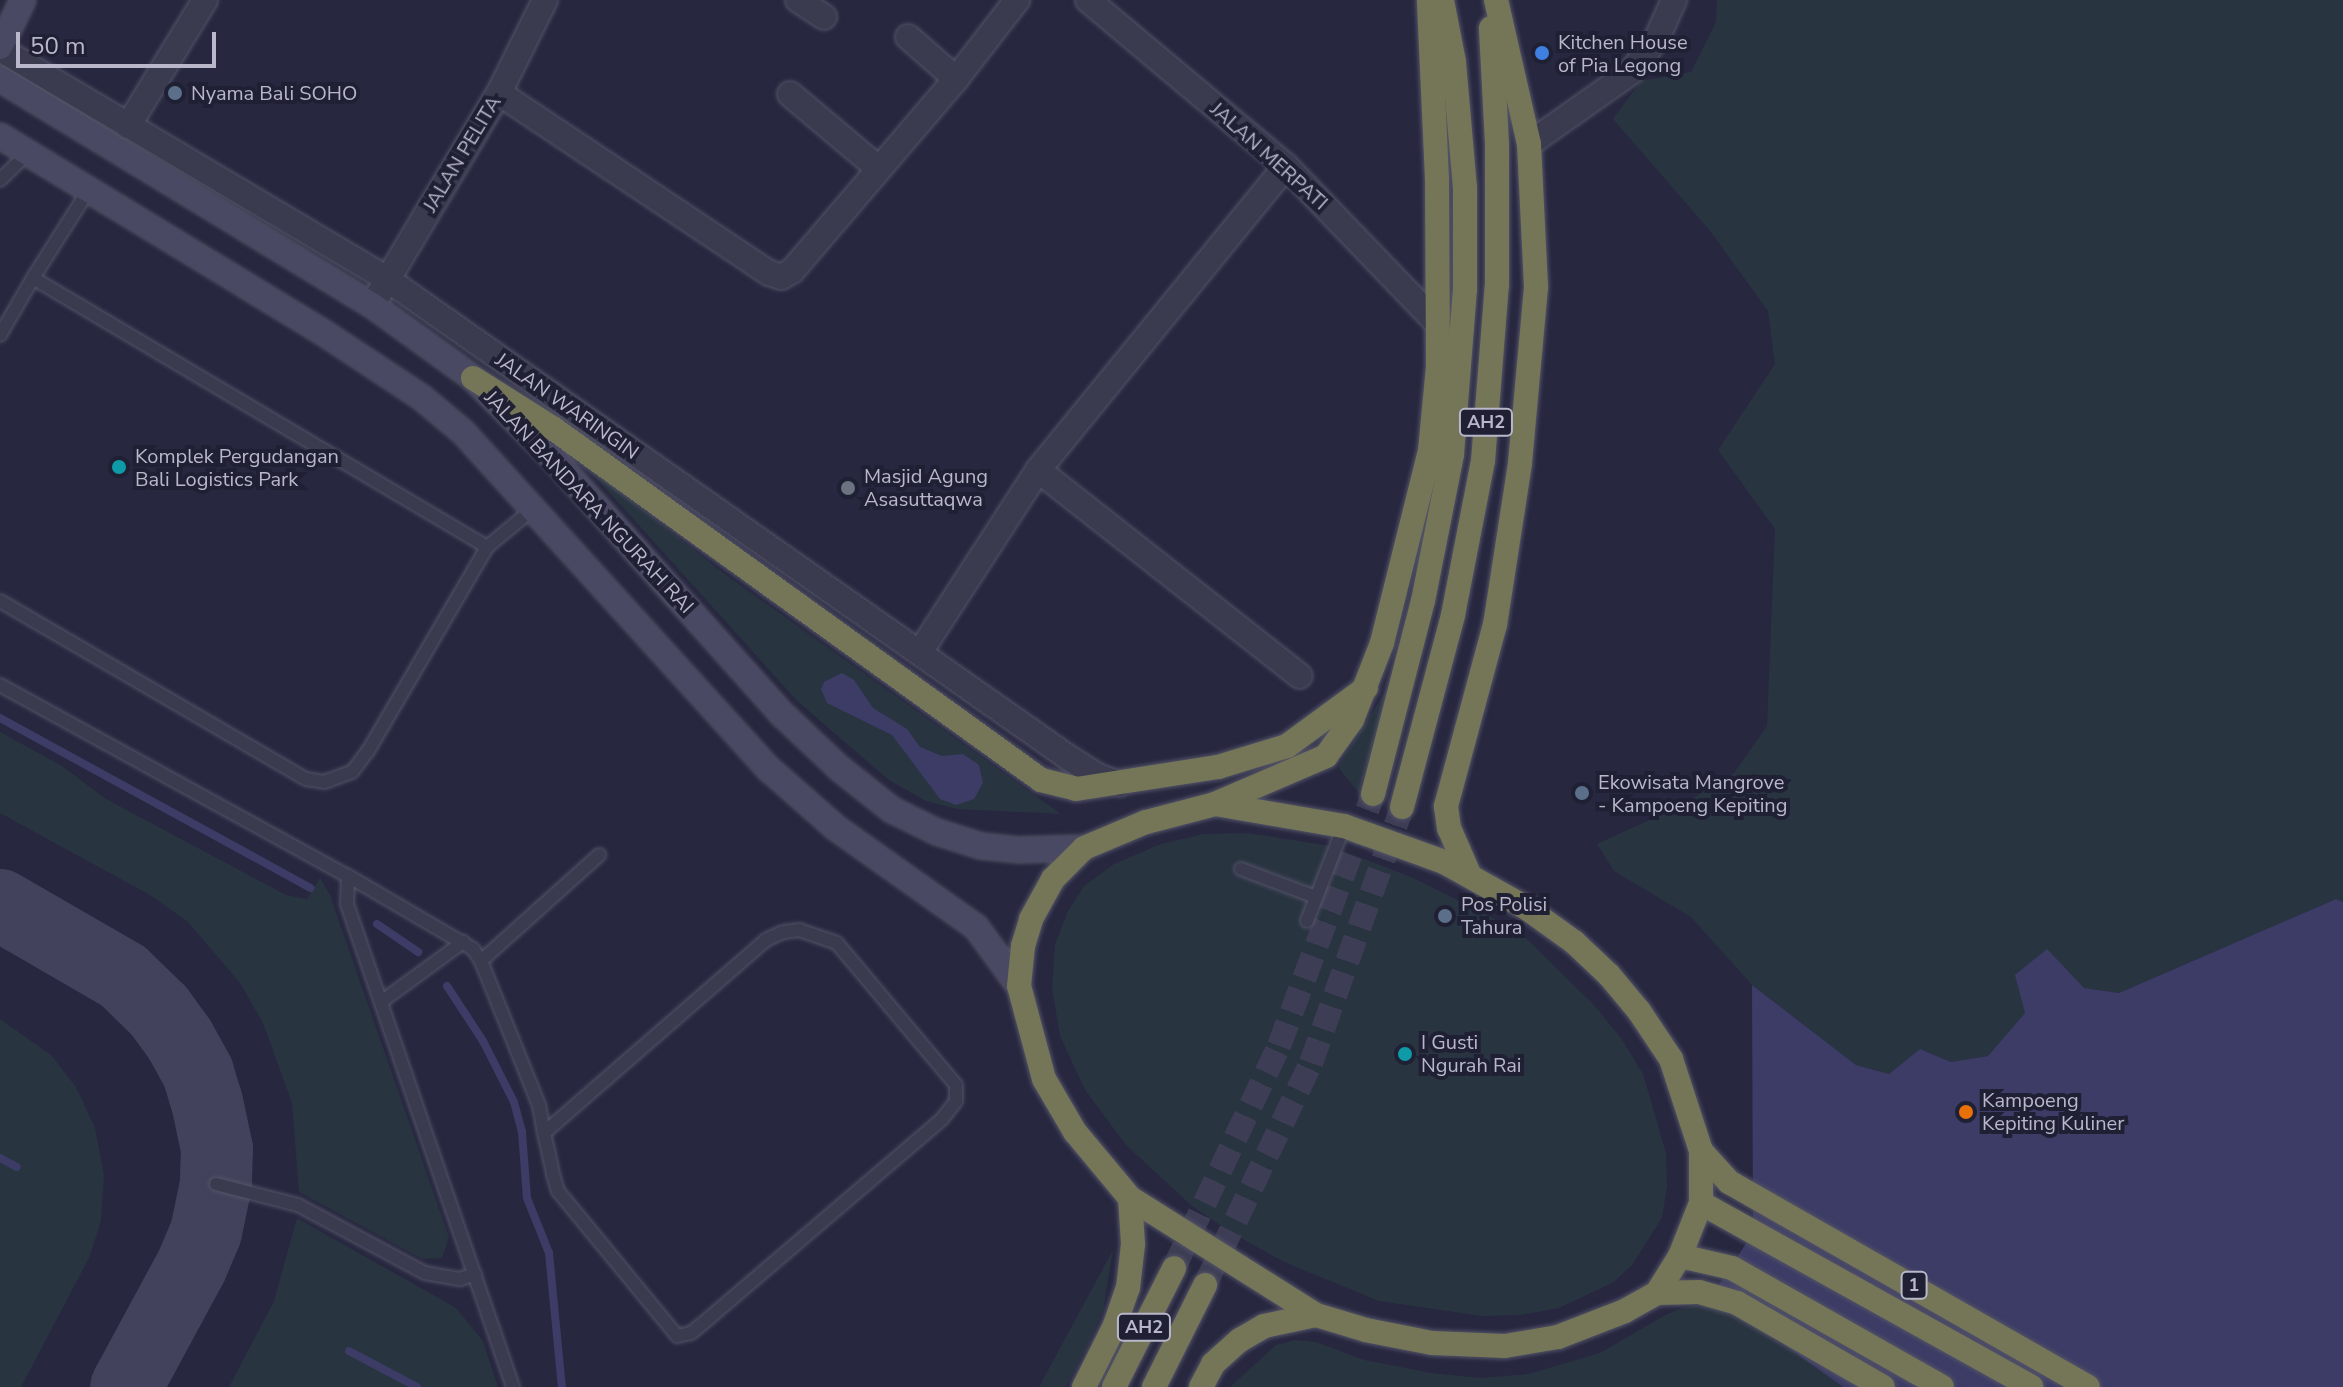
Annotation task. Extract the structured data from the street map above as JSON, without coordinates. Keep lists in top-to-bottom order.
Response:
{
  "streets": {
    "highway": ["AH2", "1"],
    "main road": ["JALAN BANDARA NGURAH RAI"],
    "street": ["JALAN PELITA", "JALAN MERPATI", "JALAN WARINGIN"]
  },
  "crossings": [
    ["JALAN PELITA", "JALAN WARINGIN"],
    ["JALAN PELITA", "JALAN BANDARA NGURAH RAI"]
  ],
  "places": [
    "Kitchen House of Pia Legong",
    "Nyama Bali SOHO",
    "Komplek Pergudangan Bali Logistics Park",
    "Masjid Agung Asasuttaqwa",
    "Ekowisata Mangrove - Kampoeng Kepiting",
    "Pos Polisi Tahura",
    "I Gusti Ngurah Rai",
    "Kampoeng Kepiting Kuliner"
  ],
  "scale_bar": "50 m"
}
